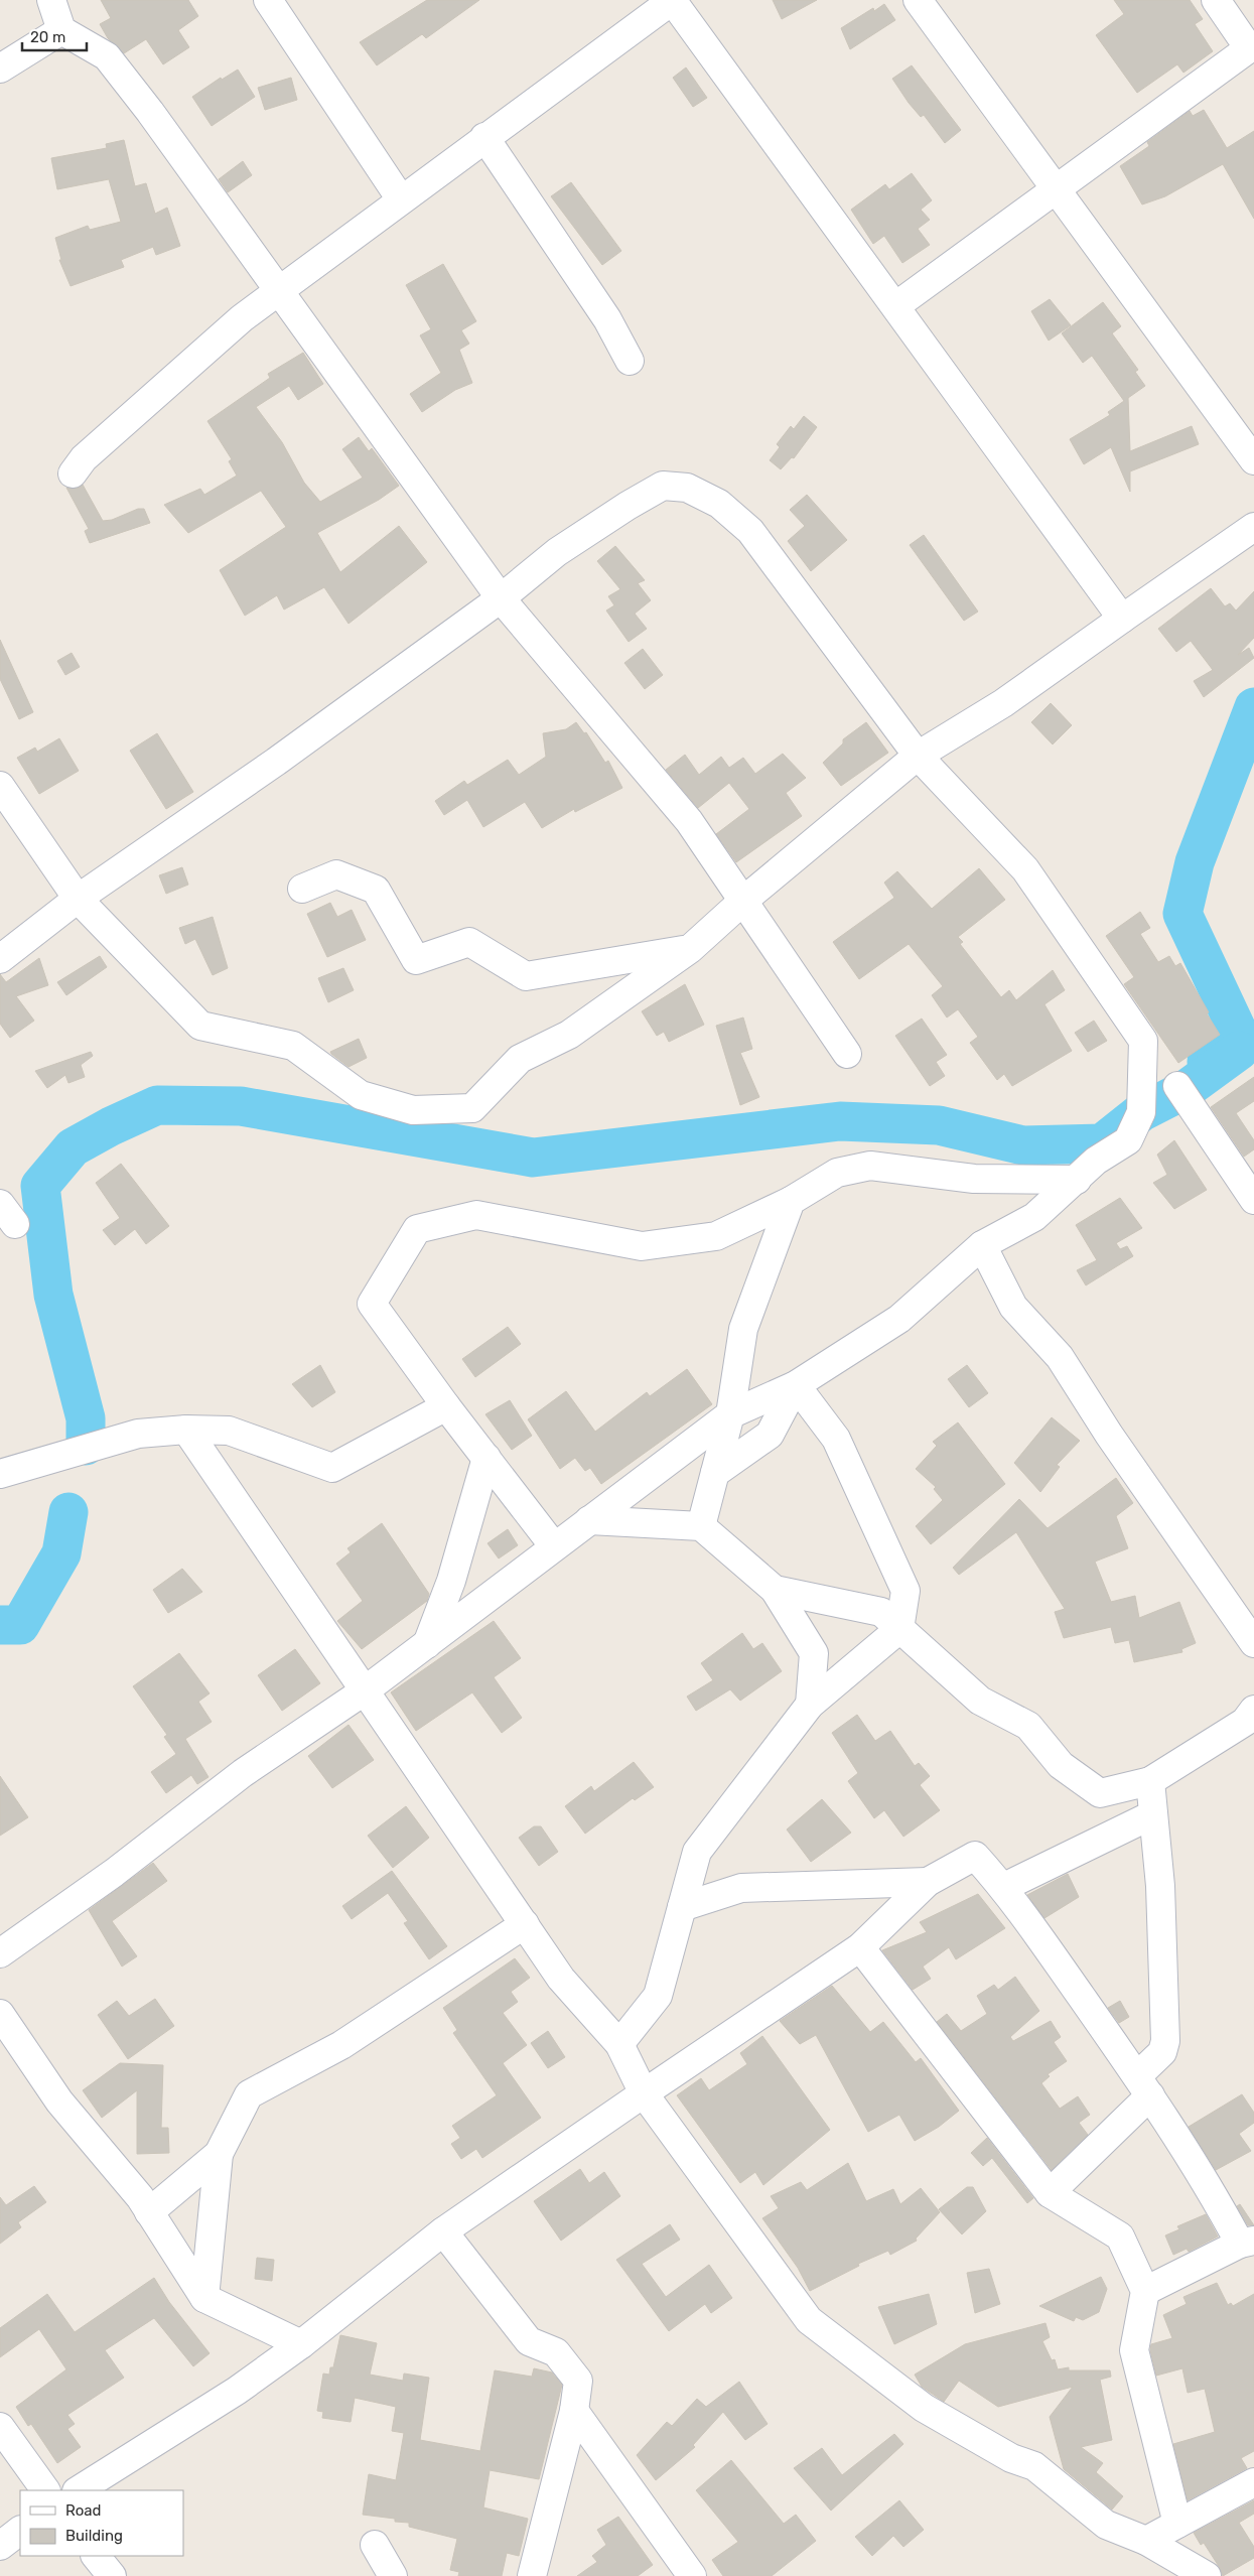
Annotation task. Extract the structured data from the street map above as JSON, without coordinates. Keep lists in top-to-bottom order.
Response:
{
  "legend": ["Road", "Building"],
  "scale_bar": "20 m"
}
